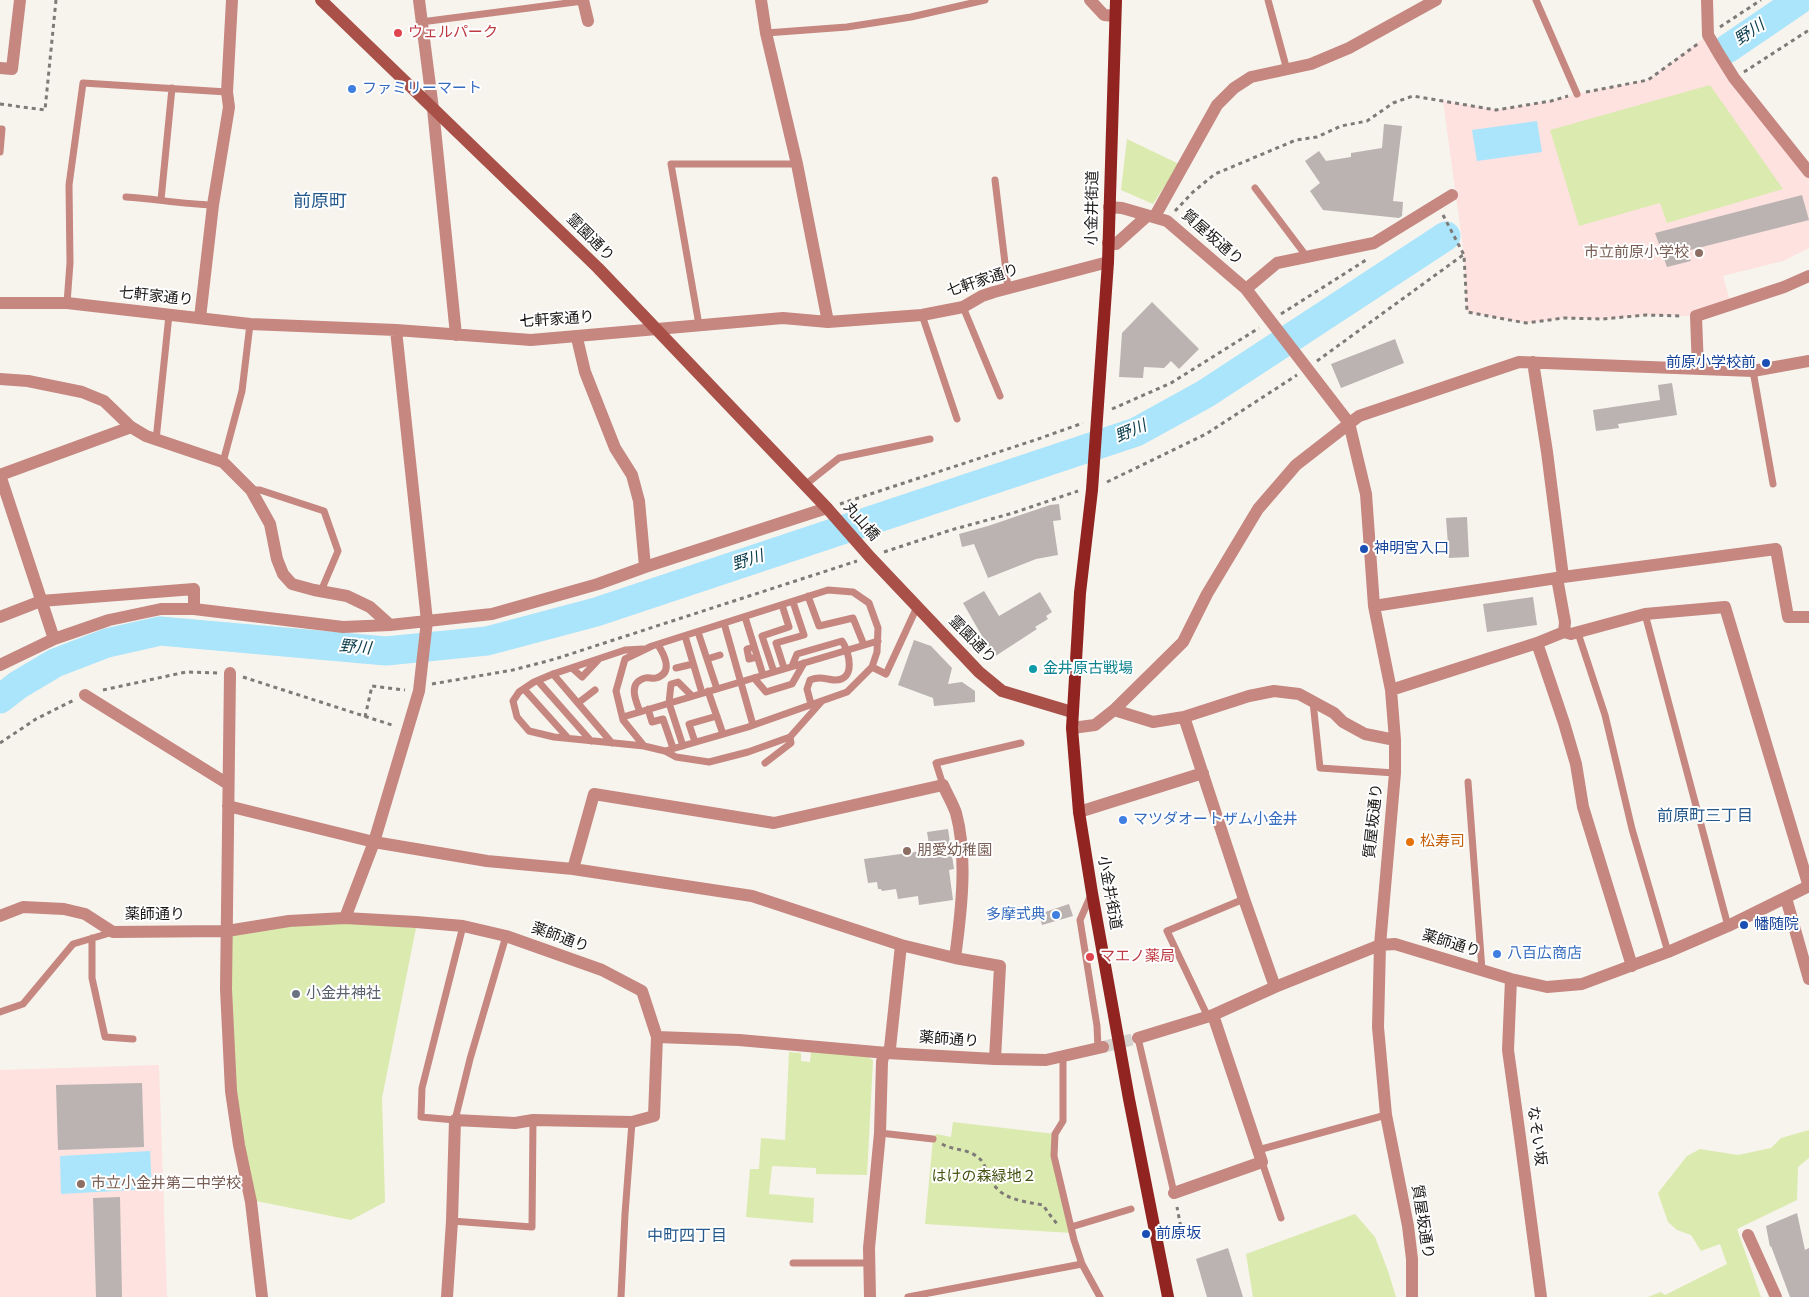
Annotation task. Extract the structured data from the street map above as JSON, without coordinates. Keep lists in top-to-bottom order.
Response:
{
  "streets": {
    "main road": ["小金井街道"],
    "street": [
      "霊園通り",
      "質屋坂通り",
      "七軒家通り",
      "丸山橋",
      "薬師通り",
      "なそい坂"
    ]
  },
  "crossings": [
    ["小金井街道", "霊園通り"],
    ["小金井街道", "質屋坂通り"],
    ["小金井街道", "七軒家通り"],
    ["霊園通り", "七軒家通り"],
    ["霊園通り", "丸山橋"],
    ["質屋坂通り", "薬師通り"],
    ["薬師通り", "なそい坂"]
  ],
  "districts": ["前原町", "前原町三丁目", "中町四丁目"],
  "water": ["野川"],
  "parks": ["はけの森緑地２"],
  "places": [
    "ウェルパーク",
    "ファミリーマート",
    "市立前原小学校",
    "前原小学校前",
    "神明宮入口",
    "金井原古戦場",
    "マツダオートザム小金井",
    "松寿司",
    "朋愛幼稚園",
    "多摩式典",
    "幡随院",
    "八百広商店",
    "マエノ薬局",
    "小金井神社",
    "市立小金井第二中学校",
    "前原坂"
  ]
}
